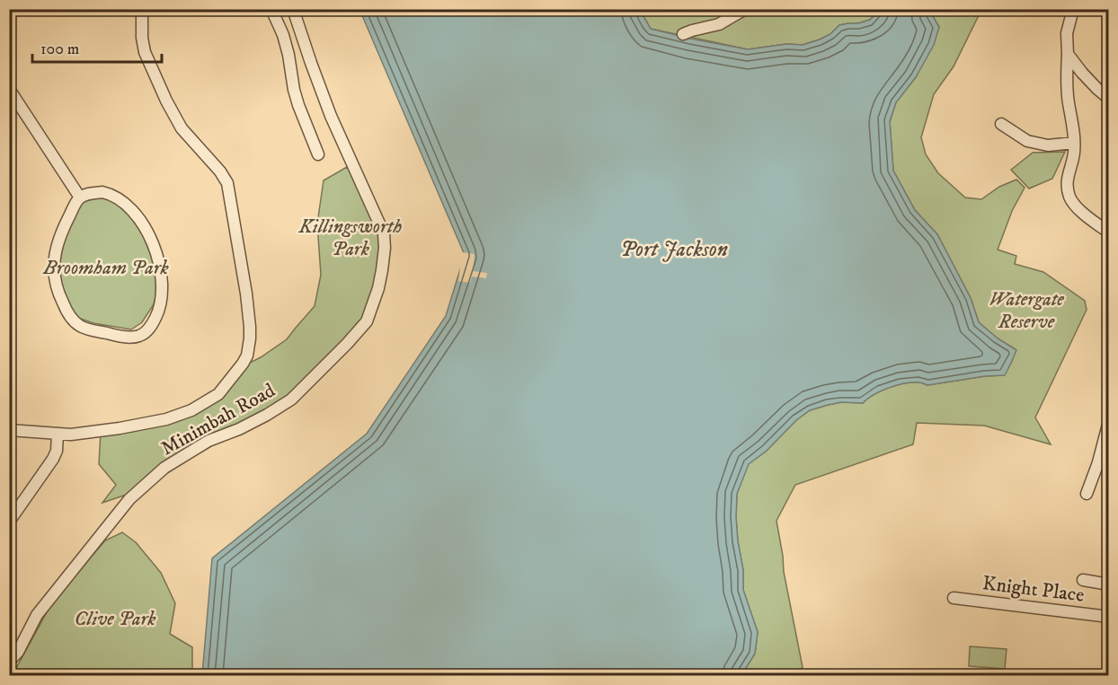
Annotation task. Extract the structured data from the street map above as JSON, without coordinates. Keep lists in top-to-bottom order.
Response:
{
  "streets": {
    "street": ["Minimbah Road", "Knight Place"]
  },
  "water": ["Port Jackson"],
  "parks": [
    "Killingsworth Park",
    "Broomham Park",
    "Watergate Reserve",
    "Clive Park"
  ],
  "scale_bar": "100 m"
}
